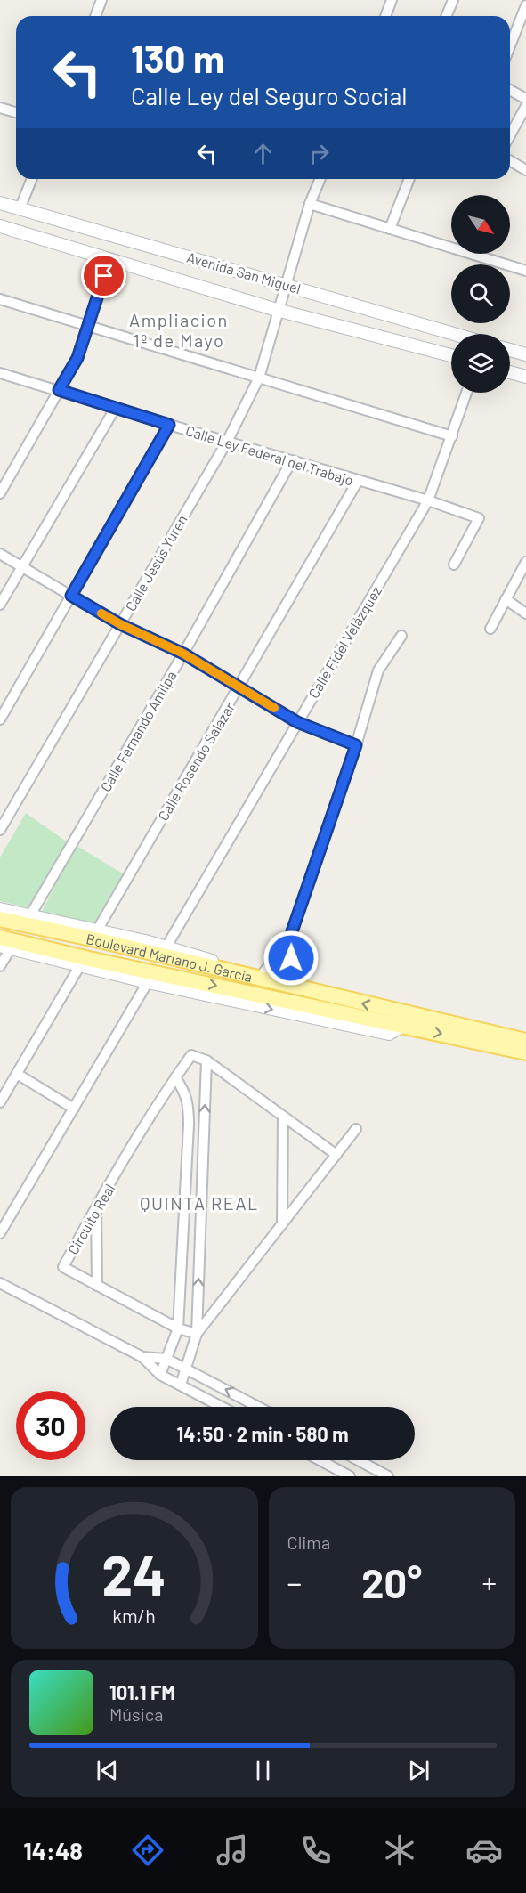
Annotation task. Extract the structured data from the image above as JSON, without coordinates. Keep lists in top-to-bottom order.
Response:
{
  "streets": {
    "main road": ["Boulevard Mariano J. García"],
    "street": [
      "Avenida San Miguel",
      "Calle Ley Federal del Trabajo",
      "Calle Jesús Yuren",
      "Calle Fidel Velázquez",
      "Calle Fernando Amilpa",
      "Calle Rosendo Salazar",
      "Circuito Real"
    ]
  },
  "crossings": [
    ["Avenida San Miguel", "Calle Jesús Yuren"],
    ["Calle Ley Federal del Trabajo", "Calle Jesús Yuren"],
    ["Calle Ley Federal del Trabajo", "Calle Fidel Velázquez"],
    ["Calle Ley Federal del Trabajo", "Calle Fernando Amilpa"],
    ["Calle Ley Federal del Trabajo", "Calle Rosendo Salazar"],
    ["Calle Rosendo Salazar", "Boulevard Mariano J. García"]
  ],
  "districts": ["Ampliacion 1º de Mayo", "QUINTA REAL"],
  "north": "bottom right",
  "page": {
    "turn": ["130 m", "Calle Ley del Seguro Social"],
    "limit": "30",
    "trip": "14:50 · 2 min · 580 m",
    "tile": "Clima",
    "heat": ["−", "20°", "+"],
    "song": ["101.1 FM", "Música"],
    "tabs": "14:48",
    "gauge": ["24", "km/h"]
  }
}
